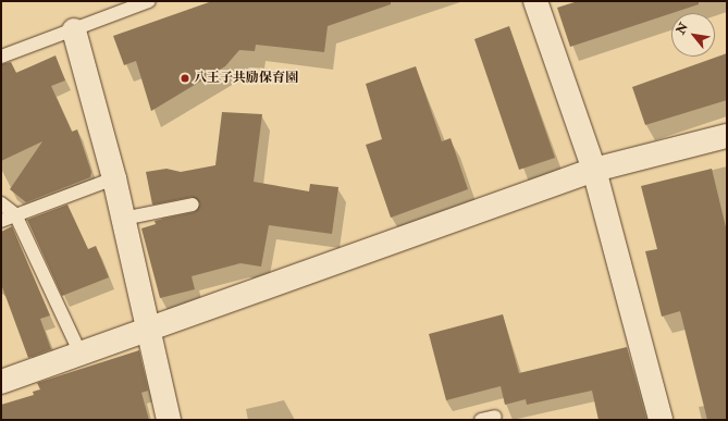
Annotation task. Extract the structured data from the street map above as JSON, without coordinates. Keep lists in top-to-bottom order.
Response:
{
  "places": ["八王子共励保育園"],
  "north": "top left"
}
